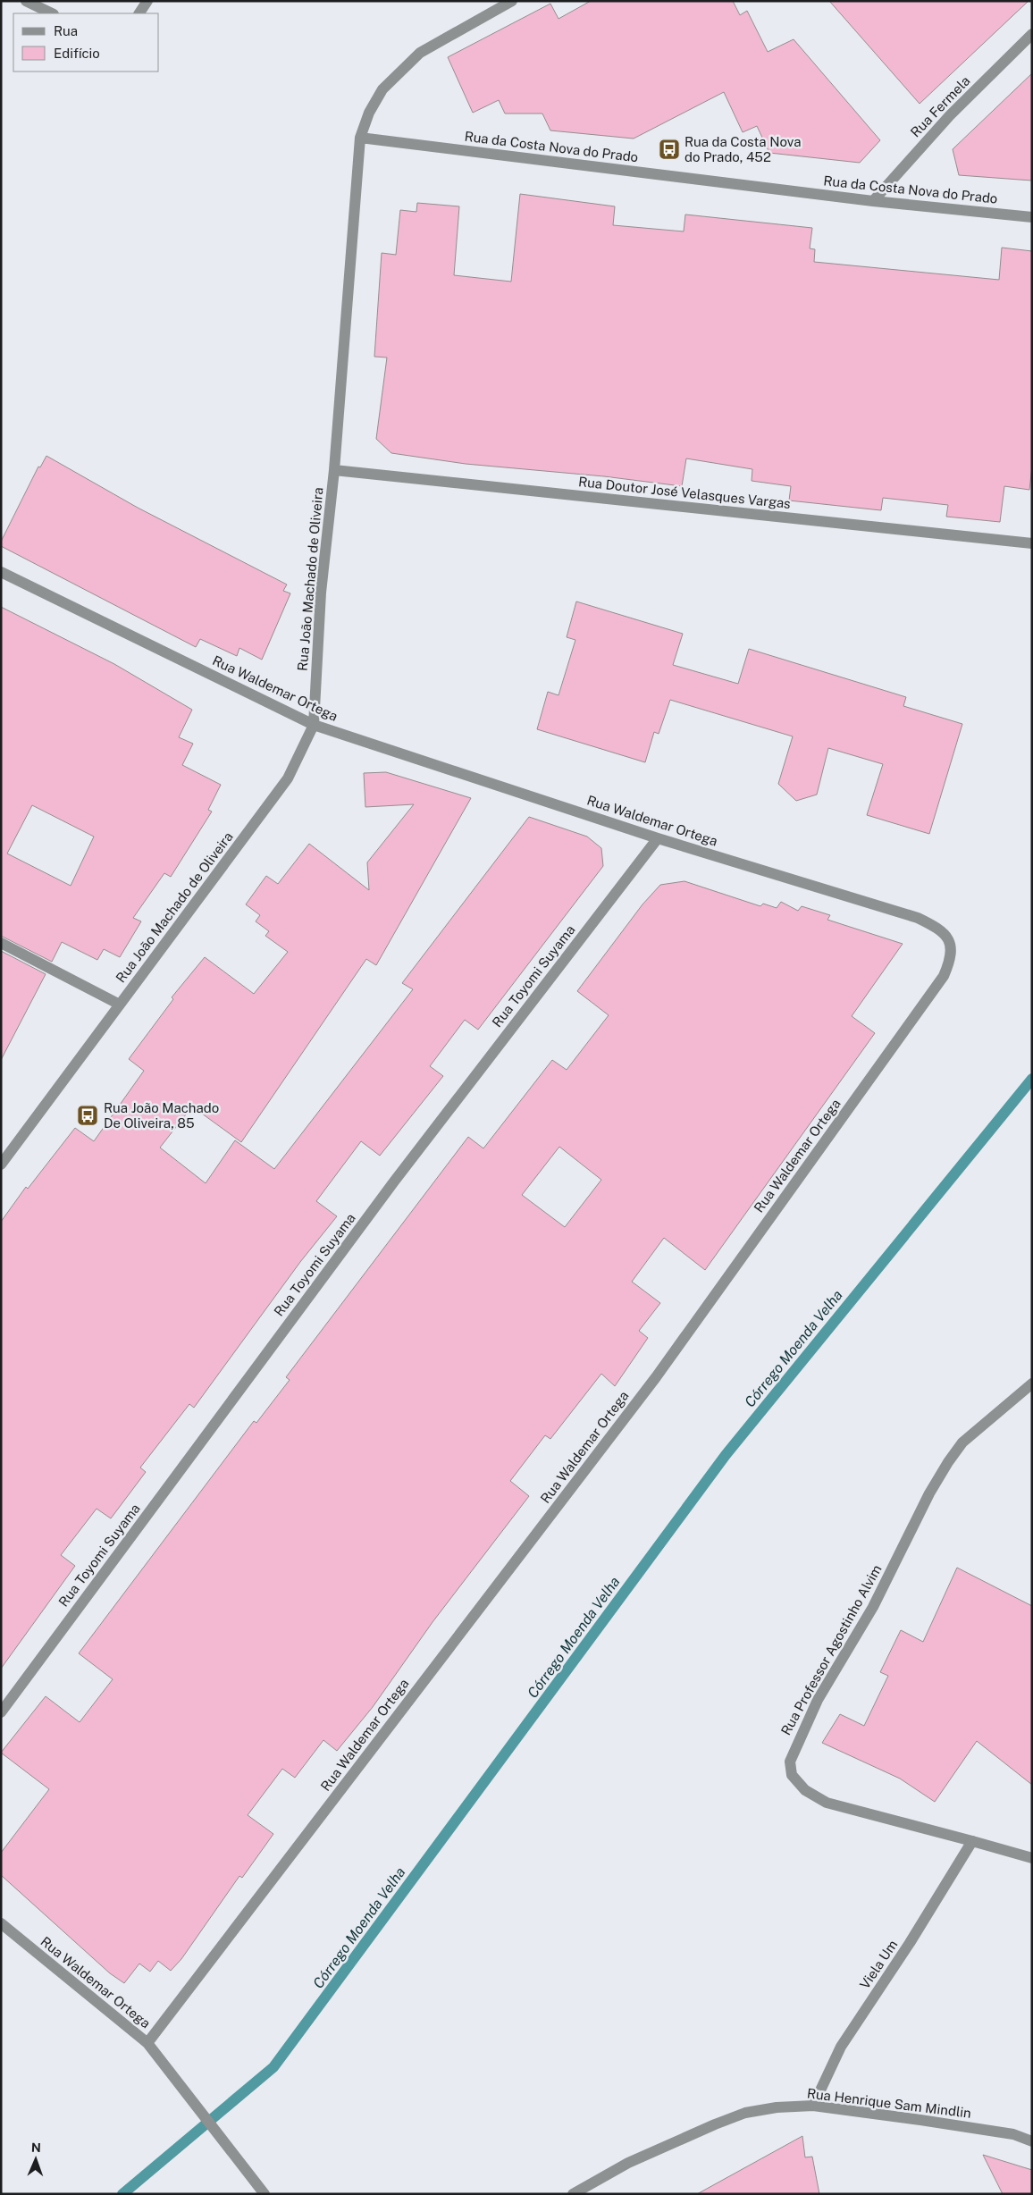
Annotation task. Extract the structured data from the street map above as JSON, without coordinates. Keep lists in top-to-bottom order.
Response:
{
  "streets": {
    "street": [
      "Rua Fermela",
      "Rua da Costa Nova do Prado",
      "Rua Doutor José Velasques Vargas",
      "Rua João Machado de Oliveira",
      "Rua Waldemar Ortega",
      "Rua Toyomi Suyama",
      "Rua Professor Agostinho Alvim",
      "Viela Um",
      "Rua Henrique Sam Mindlin"
    ]
  },
  "crossings": [
    ["Rua Fermela", "Rua da Costa Nova do Prado"],
    ["Rua da Costa Nova do Prado", "Rua João Machado de Oliveira"],
    ["Rua Doutor José Velasques Vargas", "Rua João Machado de Oliveira"],
    ["Rua João Machado de Oliveira", "Rua Waldemar Ortega"],
    ["Rua Waldemar Ortega", "Rua Toyomi Suyama"],
    ["Rua Professor Agostinho Alvim", "Viela Um"],
    ["Viela Um", "Rua Henrique Sam Mindlin"]
  ],
  "water": ["Córrego Moenda Velha"],
  "places": {
    "bus stop": ["Rua da Costa Nova do Prado, 452", "Rua João Machado De Oliveira, 85"]
  },
  "legend": ["Rua", "Edifício"],
  "north": "top"
}
